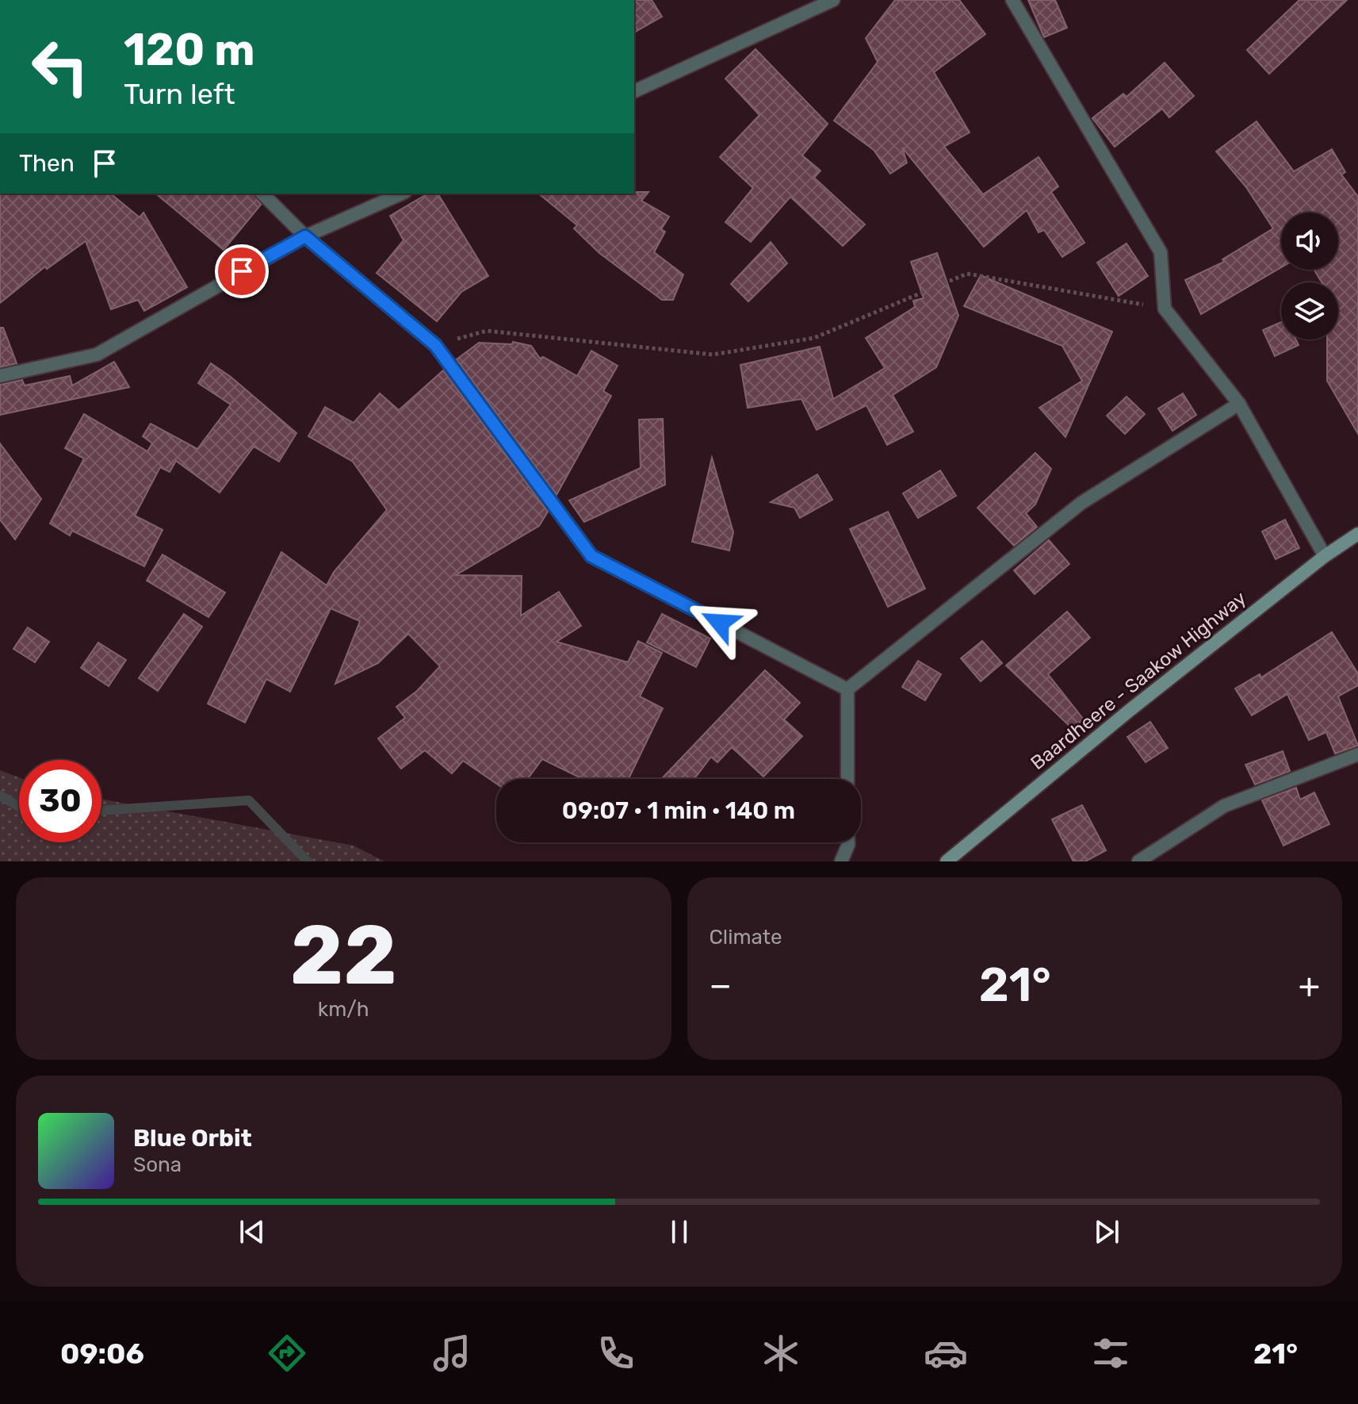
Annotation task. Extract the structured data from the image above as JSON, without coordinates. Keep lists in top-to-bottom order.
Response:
{
  "streets": {
    "main road": ["Baardheere - Saakow Highway"]
  },
  "page": {
    "turn": ["120 m", "Turn left"],
    "then": "Then",
    "limit": "30",
    "trip": "09:07 · 1 min · 140 m",
    "tile": [
      ["22", "km/h"],
      "Climate"
    ],
    "heat": ["−", "21°", "+"],
    "song": ["Blue Orbit", "Sona"],
    "tabs": ["09:06", "21°"]
  }
}
